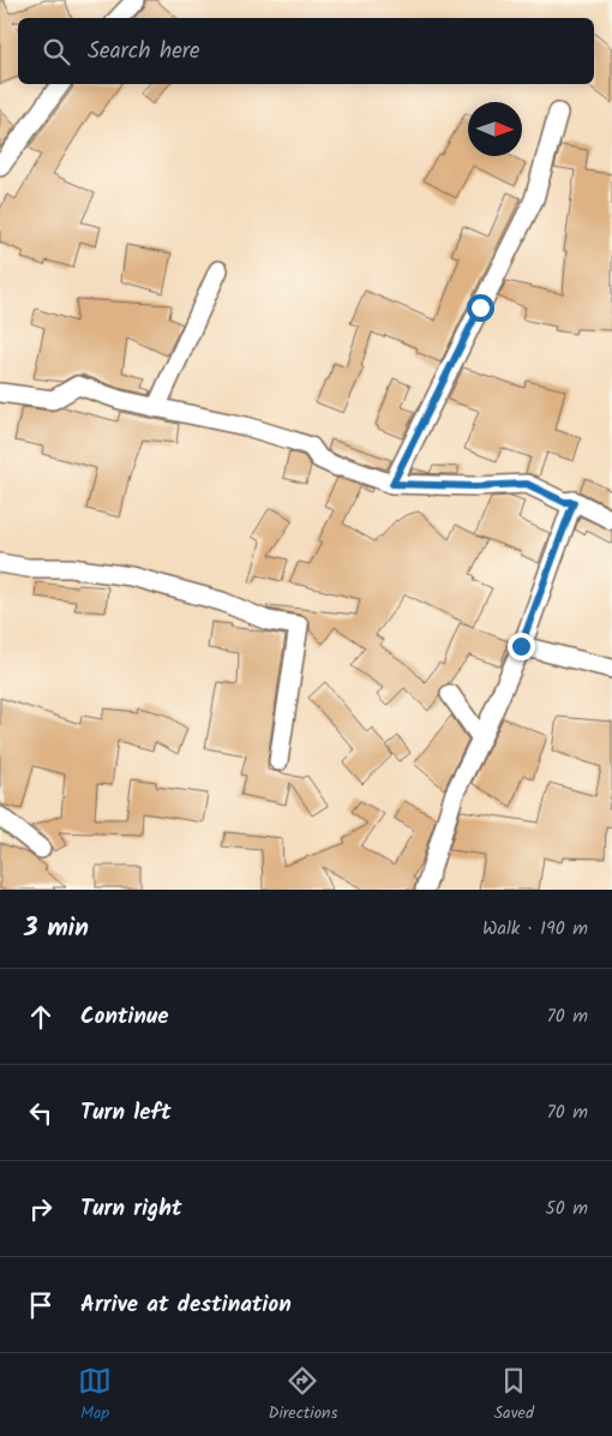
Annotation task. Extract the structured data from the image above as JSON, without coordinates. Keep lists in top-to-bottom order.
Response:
{
  "north": "right",
  "page": {
    "search": "Search here",
    "heading": ["3 min", "Walk · 190 m"],
    "list": [
      ["Continue", "70 m"],
      ["Turn left", "70 m"],
      ["Turn right", "50 m"],
      "Arrive at destination"
    ],
    "nav": ["Map", "Directions", "Saved"]
  }
}
